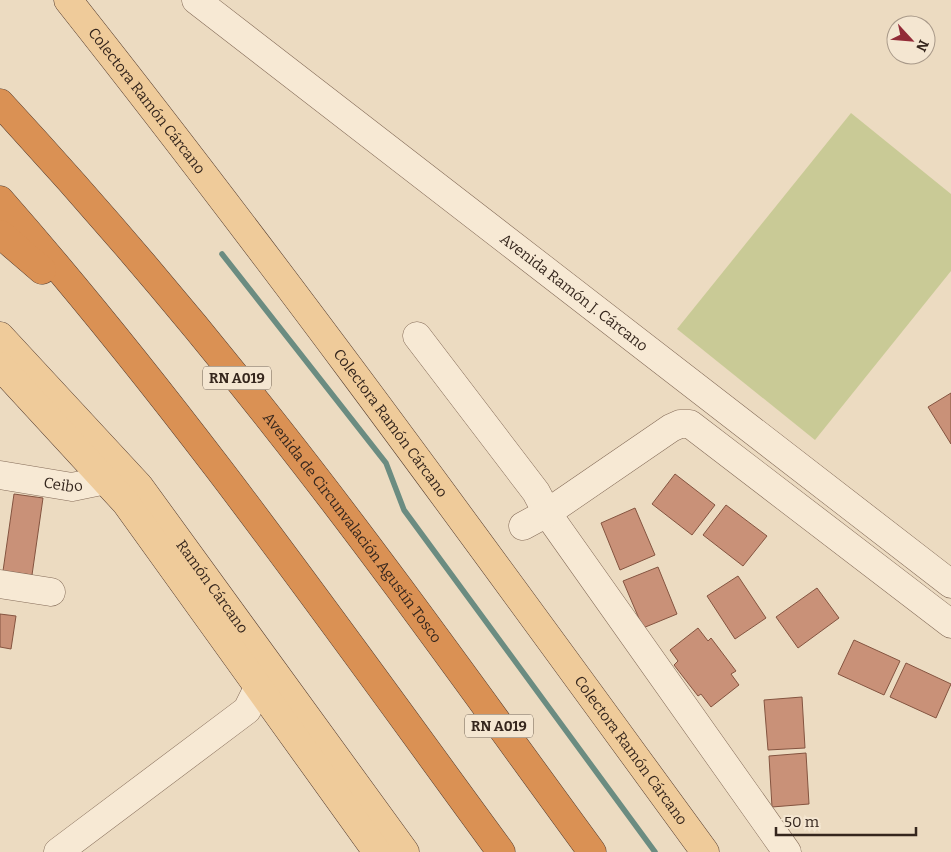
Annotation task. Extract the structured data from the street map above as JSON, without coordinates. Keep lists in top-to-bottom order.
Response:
{
  "streets": {
    "highway": ["RN A019", "Avenida de Circunvalación Agustín Tosco"],
    "main road": ["Colectora Ramón Cárcano", "Ramón Cárcano"],
    "street": ["Avenida Ramón J. Cárcano", "Ceibo"]
  },
  "crossings": [
    ["Ceibo", "Ramón Cárcano"]
  ],
  "scale_bar": "50 m",
  "north": "bottom right"
}
